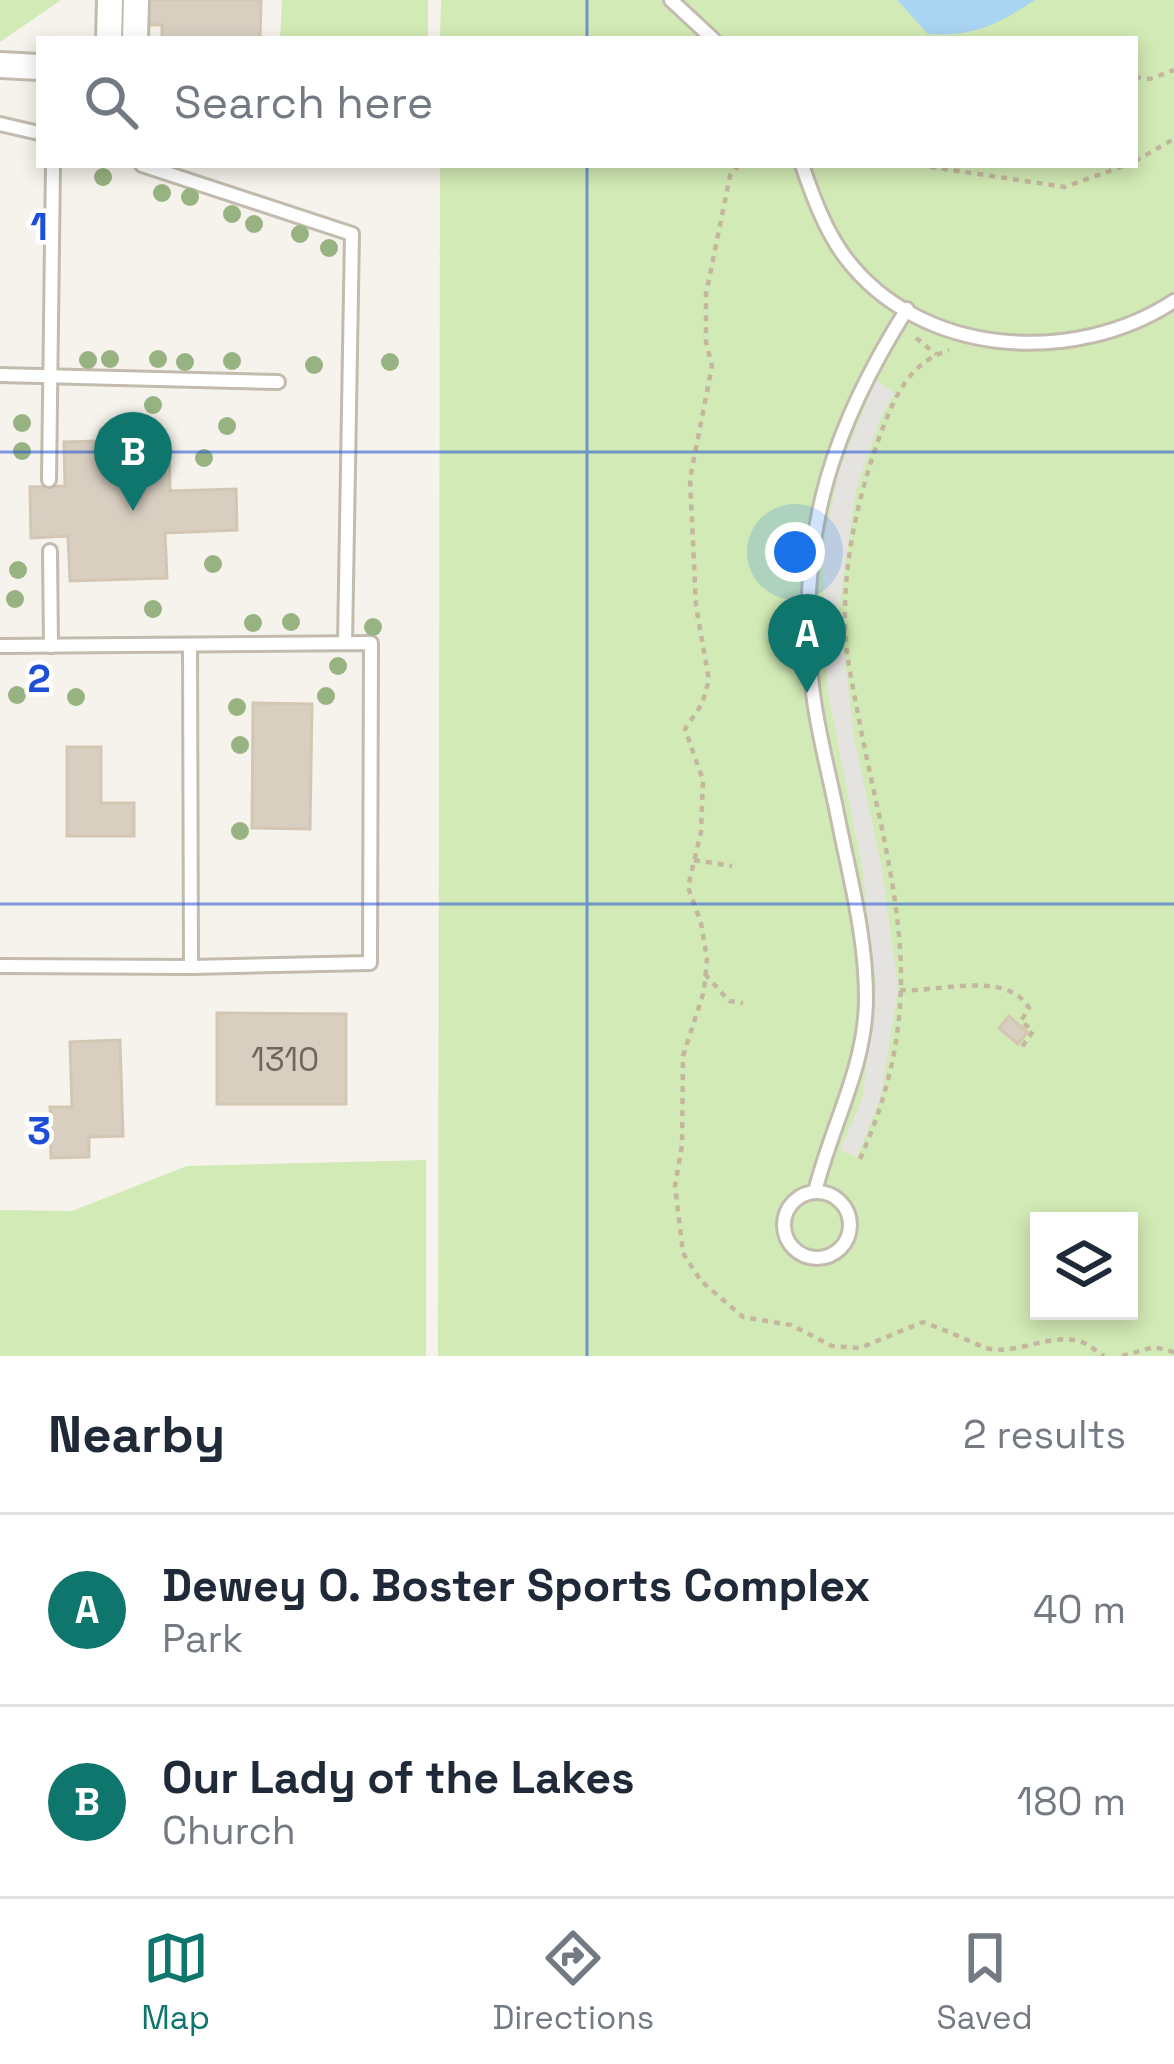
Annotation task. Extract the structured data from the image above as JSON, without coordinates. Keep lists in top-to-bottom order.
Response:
{
  "house_numbers": ["1310"],
  "page": {
    "search": "Search here",
    "pins": ["B", "A"],
    "heading": ["Nearby", "2 results"],
    "list": [
      {
        "mark": "A",
        "name": "Dewey O. Boster Sports Complex",
        "note": "Park",
        "value": "40 m"
      },
      {
        "mark": "B",
        "name": "Our Lady of the Lakes",
        "note": "Church",
        "value": "180 m"
      }
    ],
    "nav": ["Map", "Directions", "Saved"]
  },
  "grid": {
    "rows": ["1", "2", "3"]
  }
}
